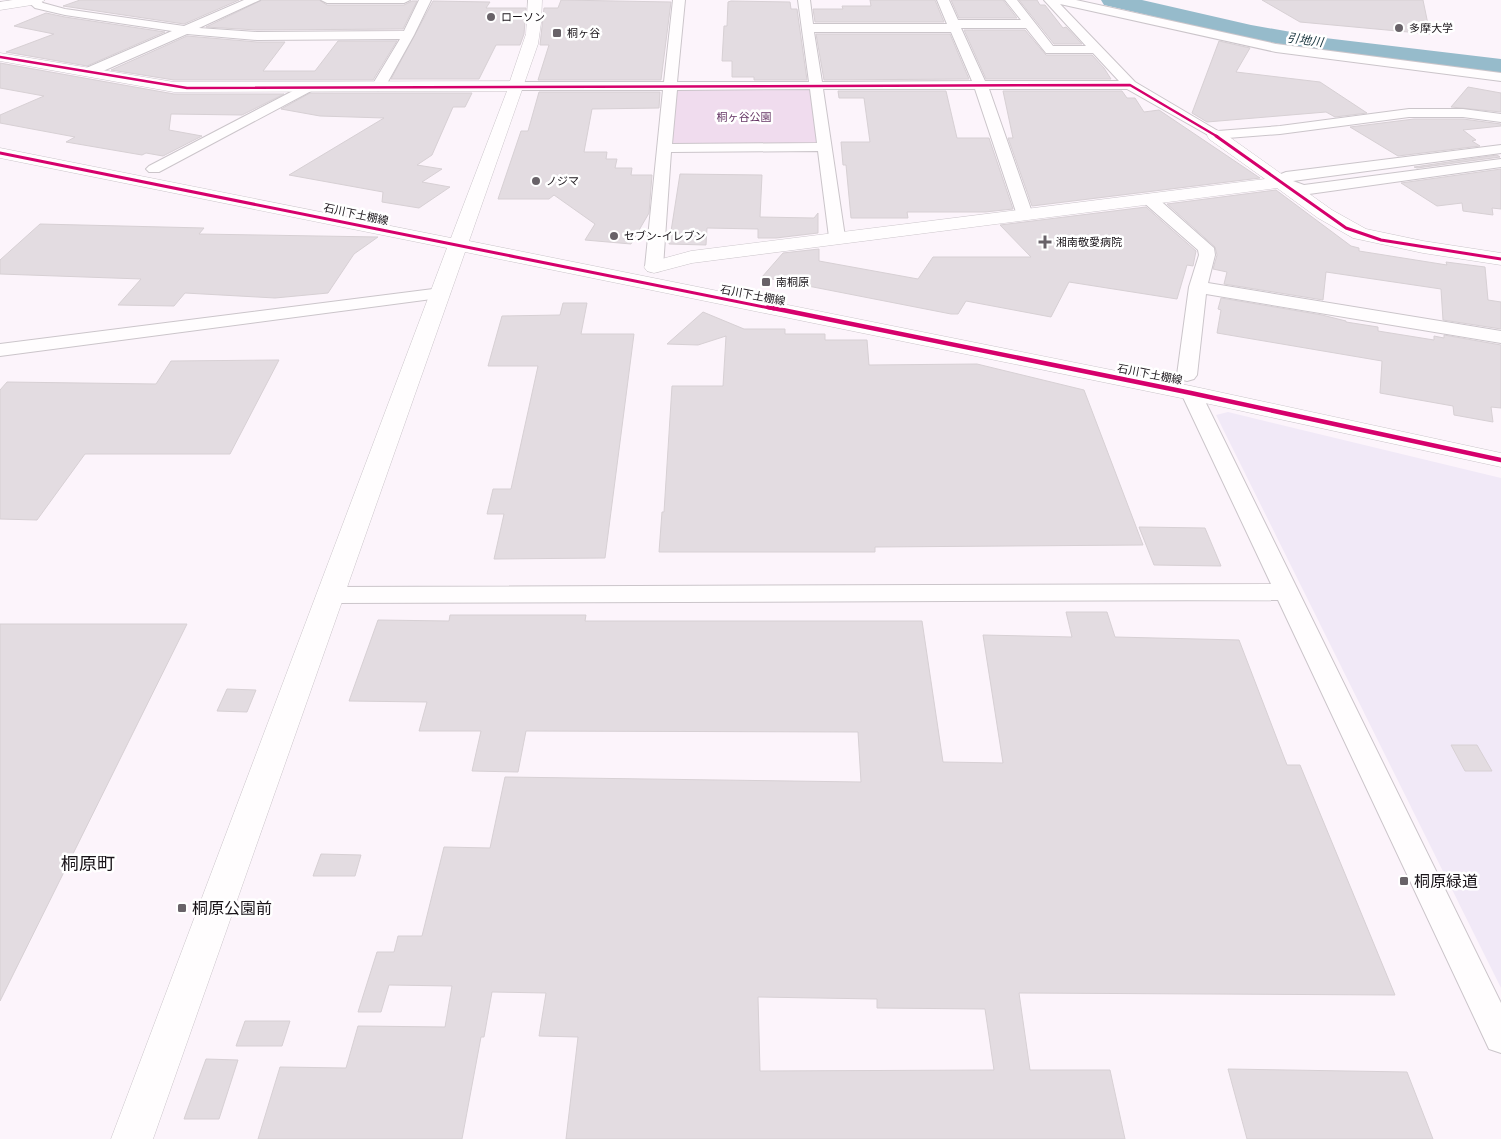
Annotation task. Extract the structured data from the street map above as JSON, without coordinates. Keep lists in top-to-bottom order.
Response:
{
  "streets": {
    "street": ["石川下土棚線"]
  },
  "districts": ["桐原町"],
  "water": ["引地川"],
  "parks": ["桐ヶ谷公園"],
  "places": {
    "other": [
      "ローソン",
      "多摩大学",
      "ノジマ",
      "セブン-イレブン"
    ],
    "transit": [
      "桐ヶ谷",
      "南桐原",
      "桐原緑道",
      "桐原公園前"
    ],
    "health": ["湘南敬愛病院"]
  }
}
